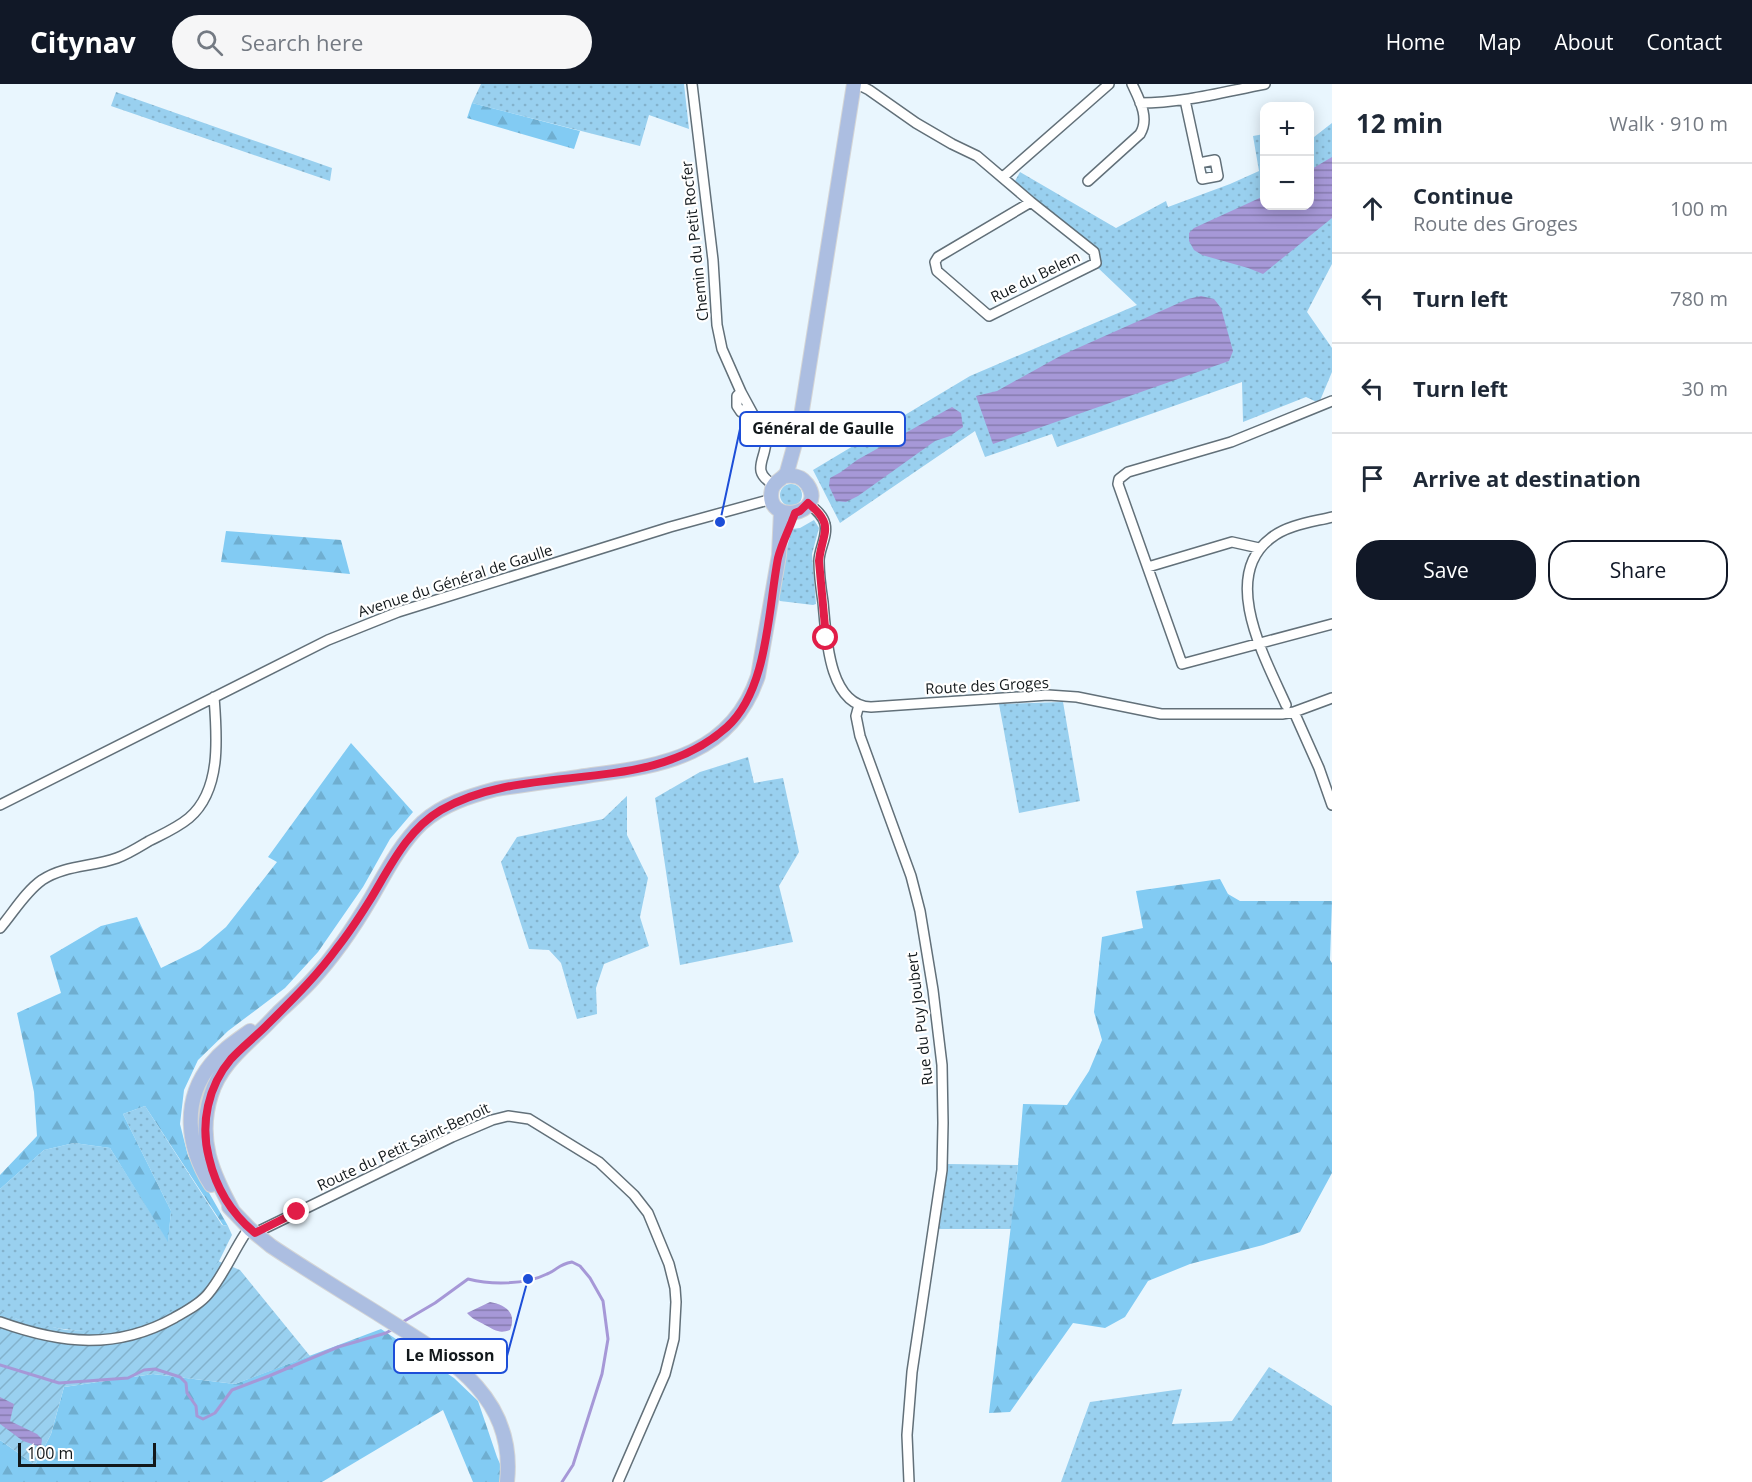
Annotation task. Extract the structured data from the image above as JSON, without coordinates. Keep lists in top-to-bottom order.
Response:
{
  "streets": {
    "street": [
      "Chemin du Petit Rocfer",
      "Rue du Belem",
      "Avenue du Général de Gaulle",
      "Route des Groges",
      "Rue du Puy Joubert",
      "Route du Petit Saint-Benoit"
    ]
  },
  "crossings": [
    ["Chemin du Petit Rocfer", "Avenue du Général de Gaulle"],
    ["Route des Groges", "Rue du Puy Joubert"]
  ],
  "places": ["Général de Gaulle", "Le Miosson"],
  "scale_bar": "100 m",
  "page": {
    "header": "Citynav",
    "search": "Search here",
    "nav": [
      "Home",
      "Map",
      "About",
      "Contact"
    ],
    "heading": ["12 min", "Walk · 910 m"],
    "map_buttons": ["+", "−"],
    "list": [
      ["Continue", "Route des Groges", "100 m"],
      ["Turn left", "780 m"],
      ["Turn left", "30 m"],
      "Arrive at destination"
    ],
    "buttons": ["Save", "Share"],
    "scale": "100 m"
  }
}
